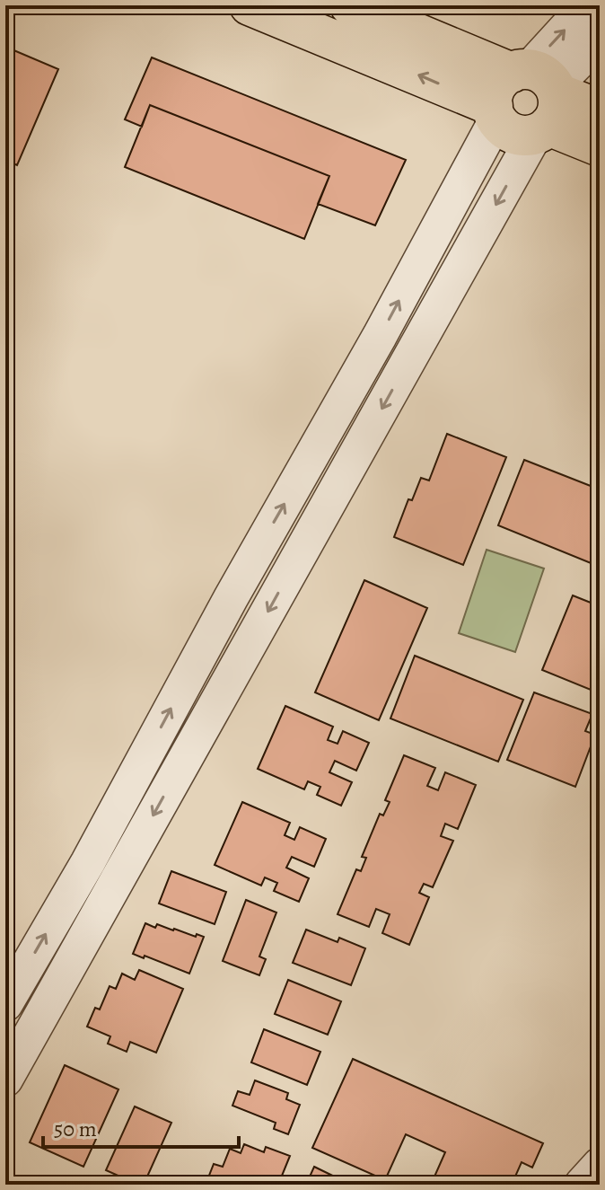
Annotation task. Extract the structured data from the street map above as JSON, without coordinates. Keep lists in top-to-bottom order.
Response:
{
  "scale_bar": "50 m"
}
